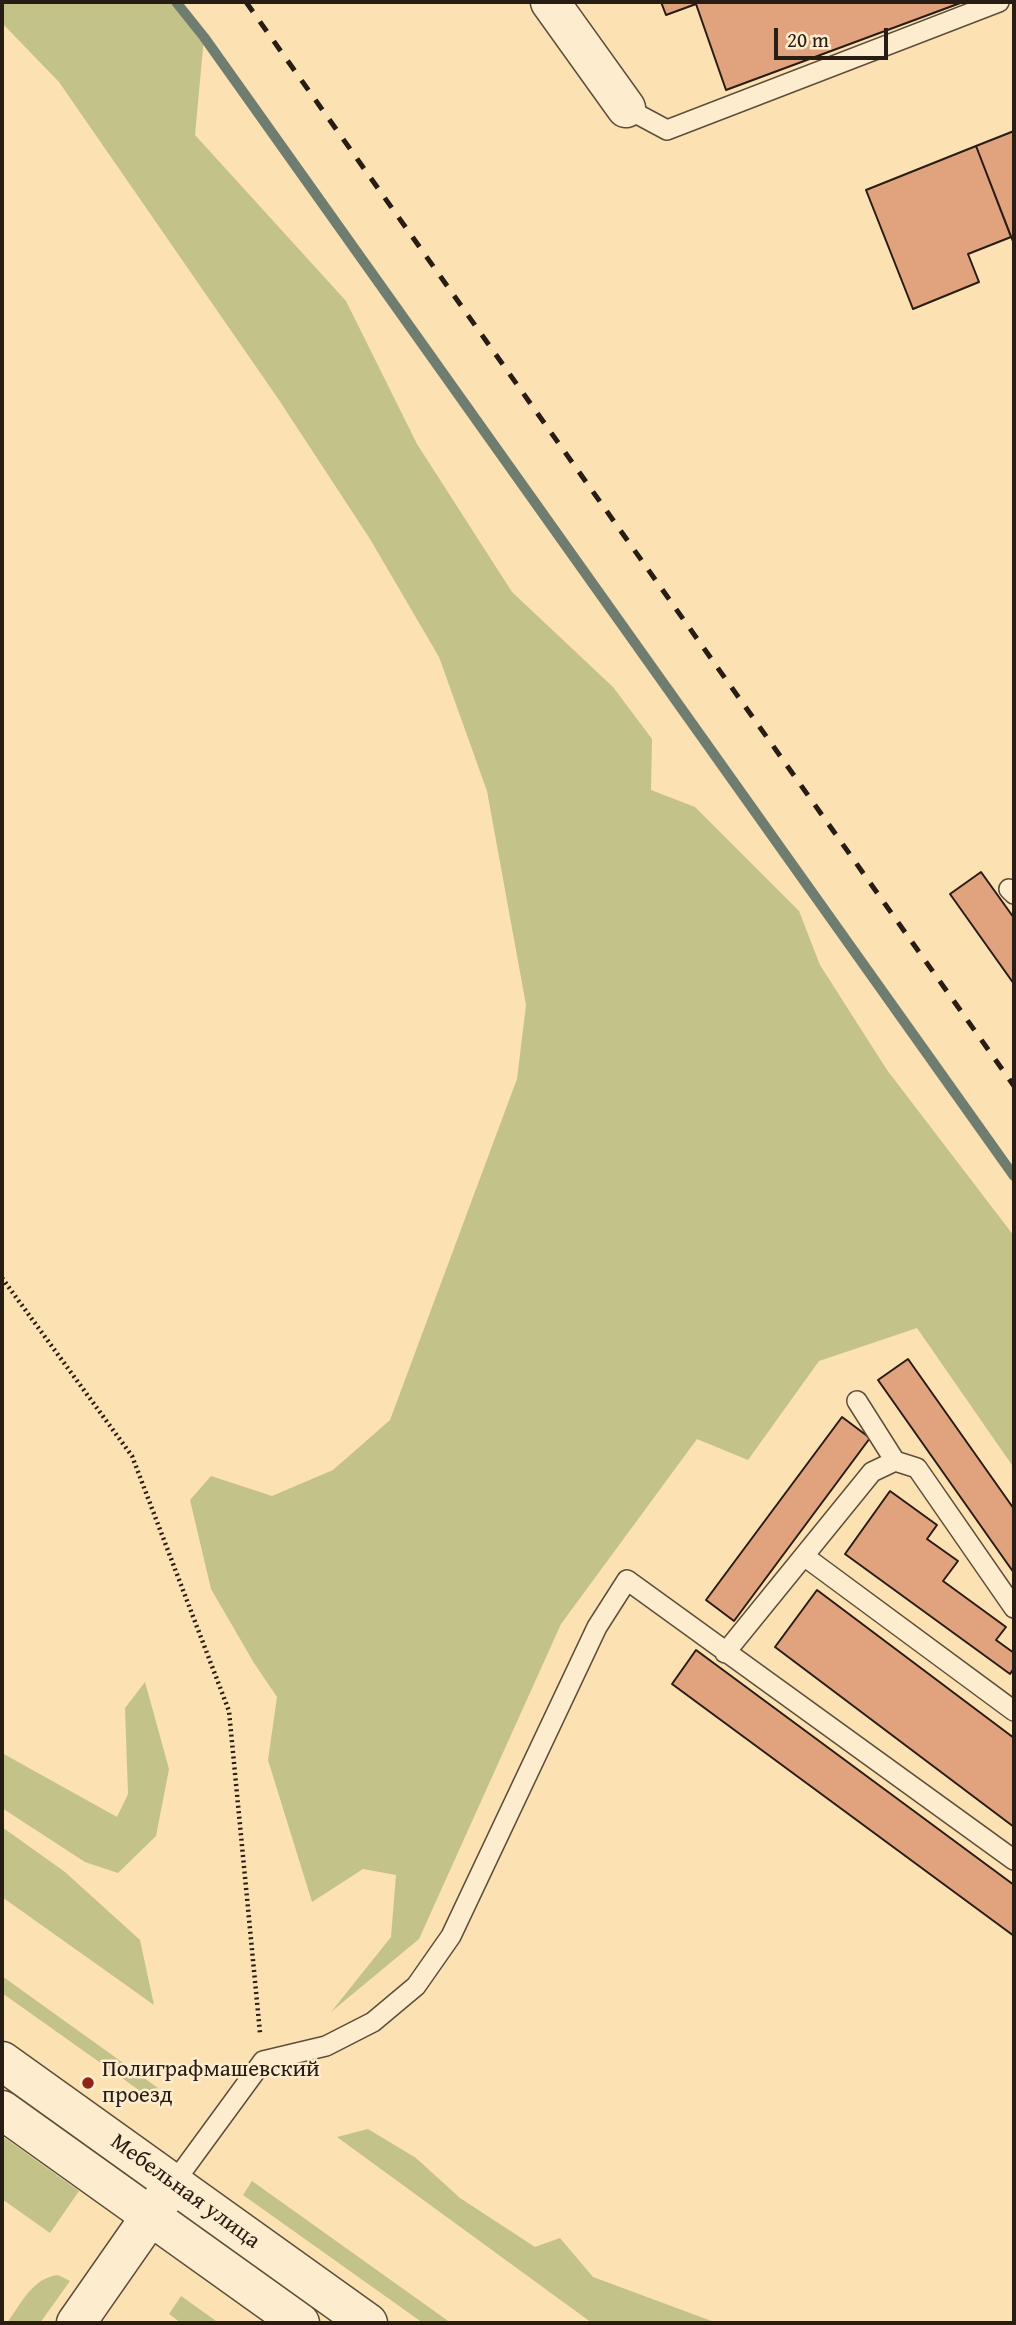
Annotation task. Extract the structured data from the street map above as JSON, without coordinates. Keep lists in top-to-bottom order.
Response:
{
  "streets": {
    "street": ["Мебельная улица"]
  },
  "places": ["Полиграфмашевский проезд"],
  "scale_bar": "20 m"
}
